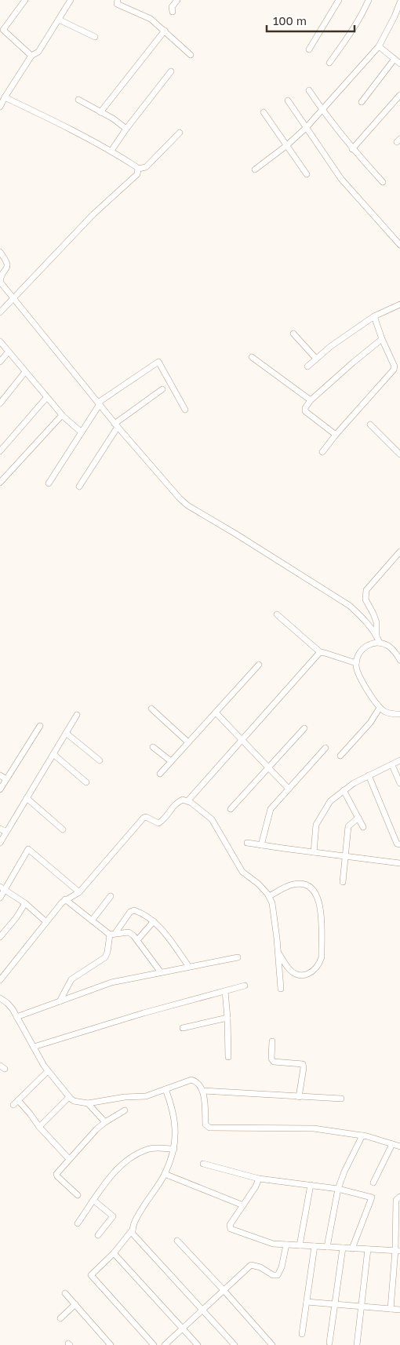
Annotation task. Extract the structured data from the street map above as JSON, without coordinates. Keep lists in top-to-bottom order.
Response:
{
  "scale_bar": "100 m"
}
